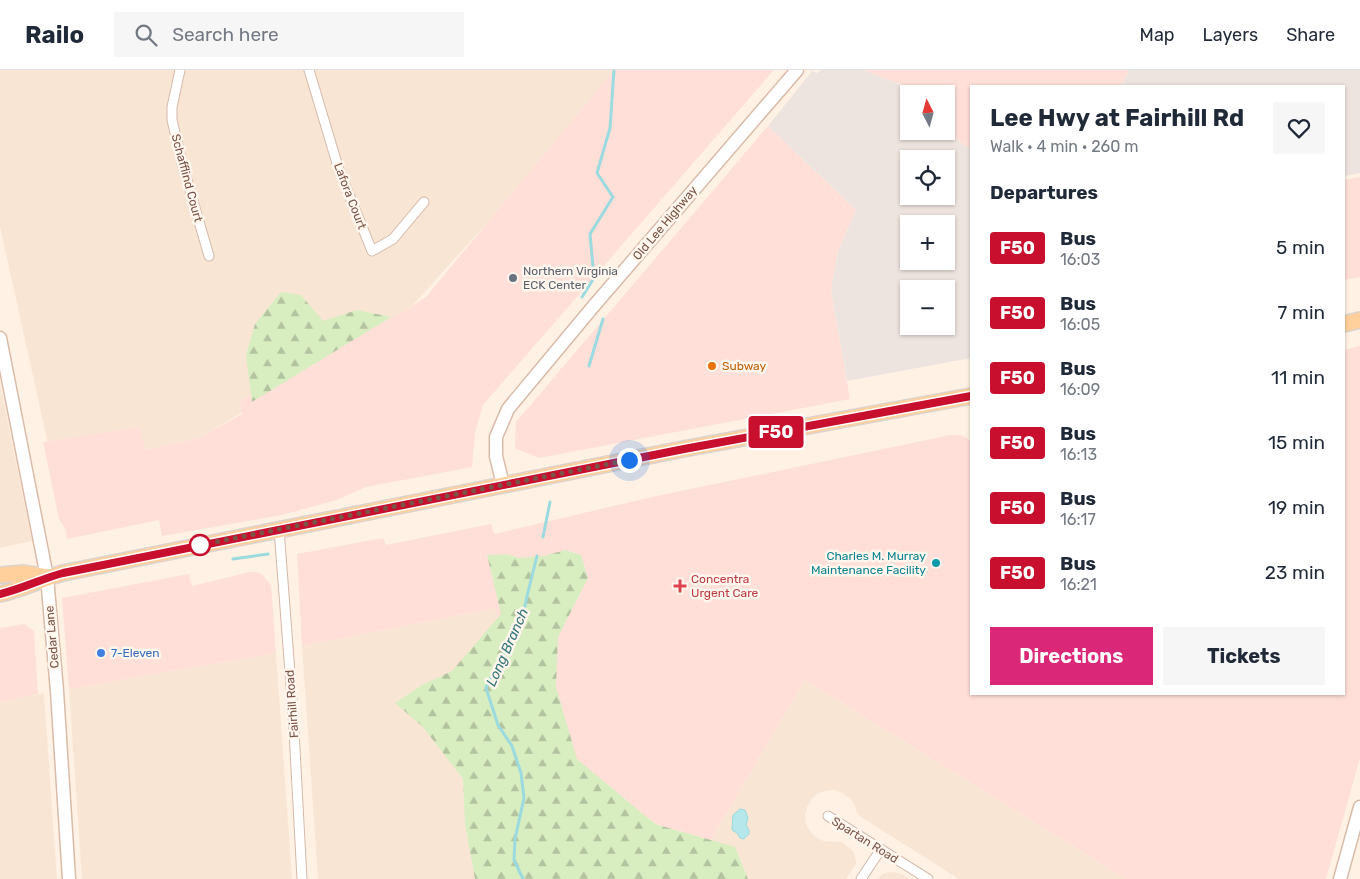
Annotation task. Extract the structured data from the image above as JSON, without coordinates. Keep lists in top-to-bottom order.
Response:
{
  "streets": {
    "main road": ["Old Lee Highway", "Cedar Lane"],
    "street": [
      "Schafflind Court",
      "Lafora Court",
      "Fairhill Road",
      "Spartan Road"
    ]
  },
  "water": ["Long Branch"],
  "places": {
    "other": [
      "Northern Virginia ECK Center",
      "Subway",
      "Charles M. Murray Maintenance Facility",
      "7-Eleven"
    ],
    "health": ["Concentra Urgent Care"]
  },
  "lines": ["bus line F50"],
  "north": "top",
  "page": {
    "header": "Railo",
    "search": "Search here",
    "nav": ["Map", "Layers", "Share"],
    "on_map": "F50",
    "map_buttons": ["+", "−"],
    "heading": [
      ["Lee Hwy at Fairhill Rd", "Walk · 4 min · 260 m"],
      "Departures"
    ],
    "list": [
      {
        "mark": "F50",
        "name": "Bus",
        "note": "16:03",
        "value": "5 min"
      },
      {
        "mark": "F50",
        "name": "Bus",
        "note": "16:05",
        "value": "7 min"
      },
      {
        "mark": "F50",
        "name": "Bus",
        "note": "16:09",
        "value": "11 min"
      },
      {
        "mark": "F50",
        "name": "Bus",
        "note": "16:13",
        "value": "15 min"
      },
      {
        "mark": "F50",
        "name": "Bus",
        "note": "16:17",
        "value": "19 min"
      },
      {
        "mark": "F50",
        "name": "Bus",
        "note": "16:21",
        "value": "23 min"
      }
    ],
    "buttons": ["Directions", "Tickets"]
  }
}
